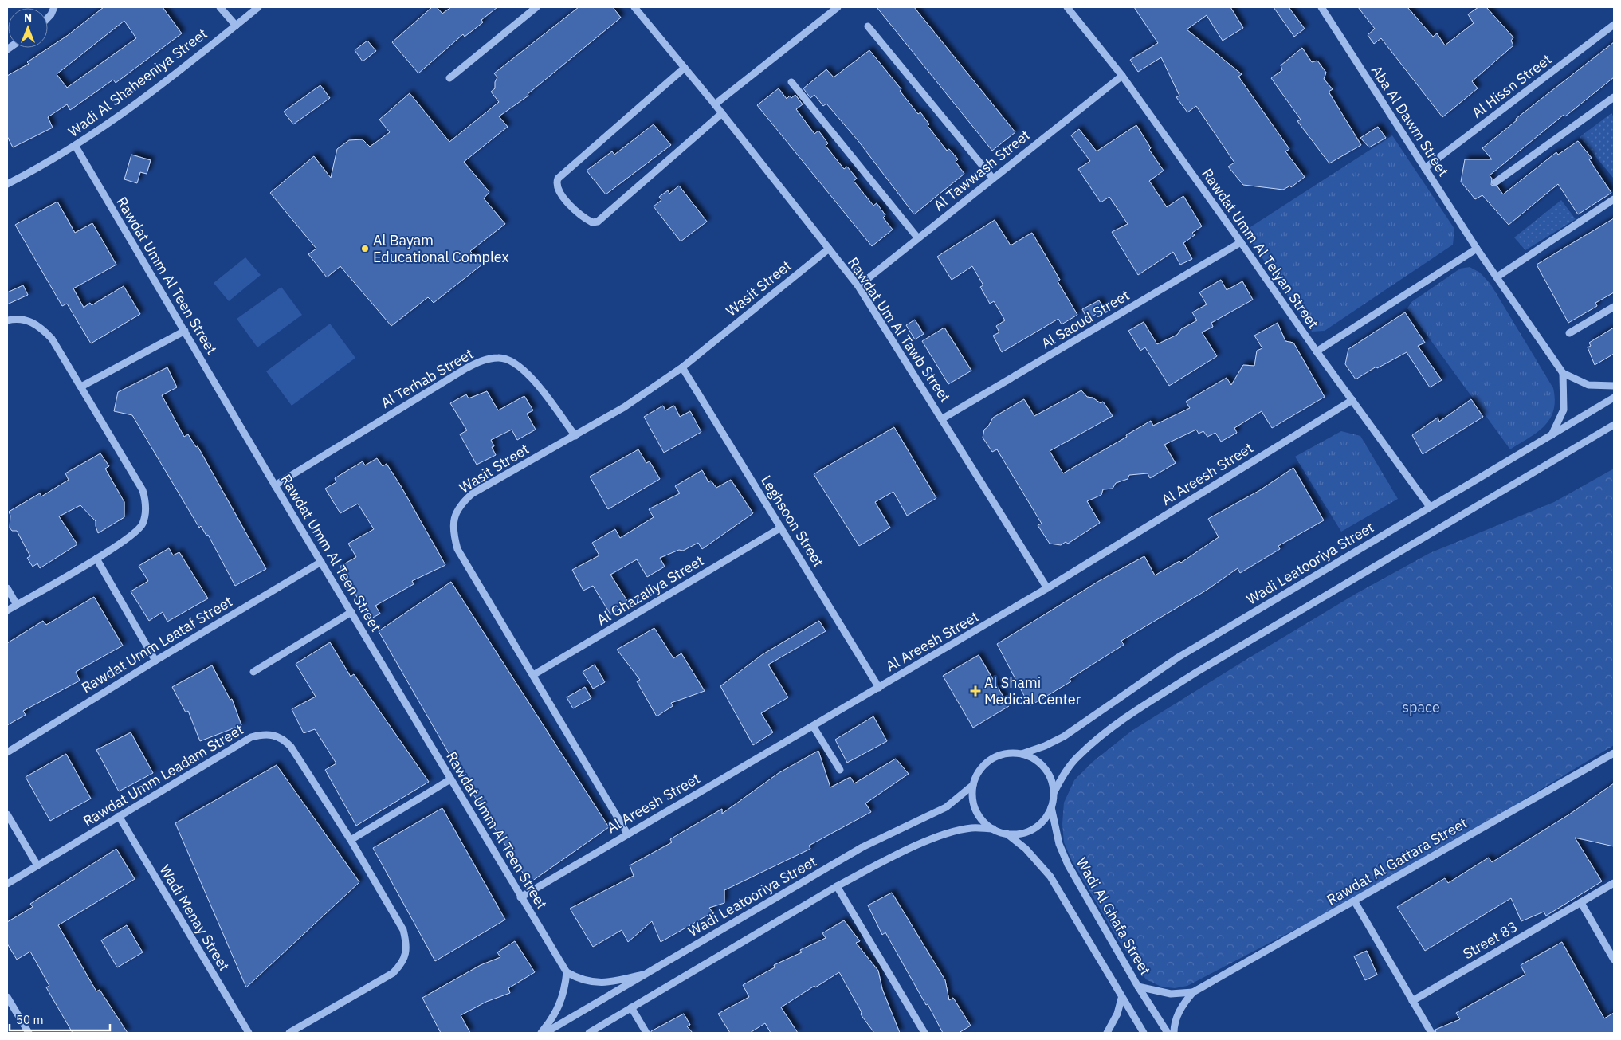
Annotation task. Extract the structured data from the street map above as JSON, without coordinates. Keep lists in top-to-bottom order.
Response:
{
  "streets": {
    "street": [
      "Wadi Al Shaheeniya Street",
      "Al Hissn Street",
      "Aba Al Dawm Street",
      "Al Tawwash Street",
      "Rawdat Umm Al Telyan Street",
      "Rawdat Umm Al Teen Street",
      "Wasit Street",
      "Al Saoud Street",
      "Rawdat Um Al Tawb Street",
      "Al Terhab Street",
      "Al Areesh Street",
      "Leghsoon Street",
      "Wadi Leatooriya Street",
      "Al Ghazaliya Street",
      "Rawdat Umm Leataf Street",
      "Rawdat Umm Leadam Street",
      "Rawdat Al Gattara Street",
      "Wadi Al Ghafa Street",
      "Wadi Menay Street",
      "Street 83"
    ]
  },
  "crossings": [
    ["Wadi Al Shaheeniya Street", "Rawdat Umm Al Teen Street"],
    ["Al Hissn Street", "Aba Al Dawm Street"],
    ["Al Tawwash Street", "Rawdat Umm Al Telyan Street"],
    ["Al Tawwash Street", "Rawdat Um Al Tawb Street"],
    ["Rawdat Umm Al Telyan Street", "Al Saoud Street"],
    ["Rawdat Umm Al Telyan Street", "Al Areesh Street"],
    ["Rawdat Umm Al Telyan Street", "Wadi Leatooriya Street"],
    ["Rawdat Umm Al Teen Street", "Al Terhab Street"],
    ["Rawdat Umm Al Teen Street", "Al Areesh Street"],
    ["Rawdat Umm Al Teen Street", "Rawdat Umm Leataf Street"],
    ["Wasit Street", "Rawdat Um Al Tawb Street"],
    ["Wasit Street", "Al Terhab Street"],
    ["Wasit Street", "Al Areesh Street"],
    ["Wasit Street", "Leghsoon Street"],
    ["Wasit Street", "Al Ghazaliya Street"],
    ["Al Saoud Street", "Rawdat Um Al Tawb Street"],
    ["Rawdat Um Al Tawb Street", "Al Areesh Street"],
    ["Al Areesh Street", "Leghsoon Street"],
    ["Leghsoon Street", "Al Ghazaliya Street"],
    ["Wadi Leatooriya Street", "Wadi Al Ghafa Street"],
    ["Rawdat Umm Leadam Street", "Wadi Menay Street"],
    ["Rawdat Al Gattara Street", "Wadi Al Ghafa Street"]
  ],
  "parks": ["space"],
  "places": {
    "other": ["Al Bayam Educational Complex"],
    "health": ["Al Shami Medical Center"]
  },
  "scale_bar": "50 m",
  "north": "top"
}
